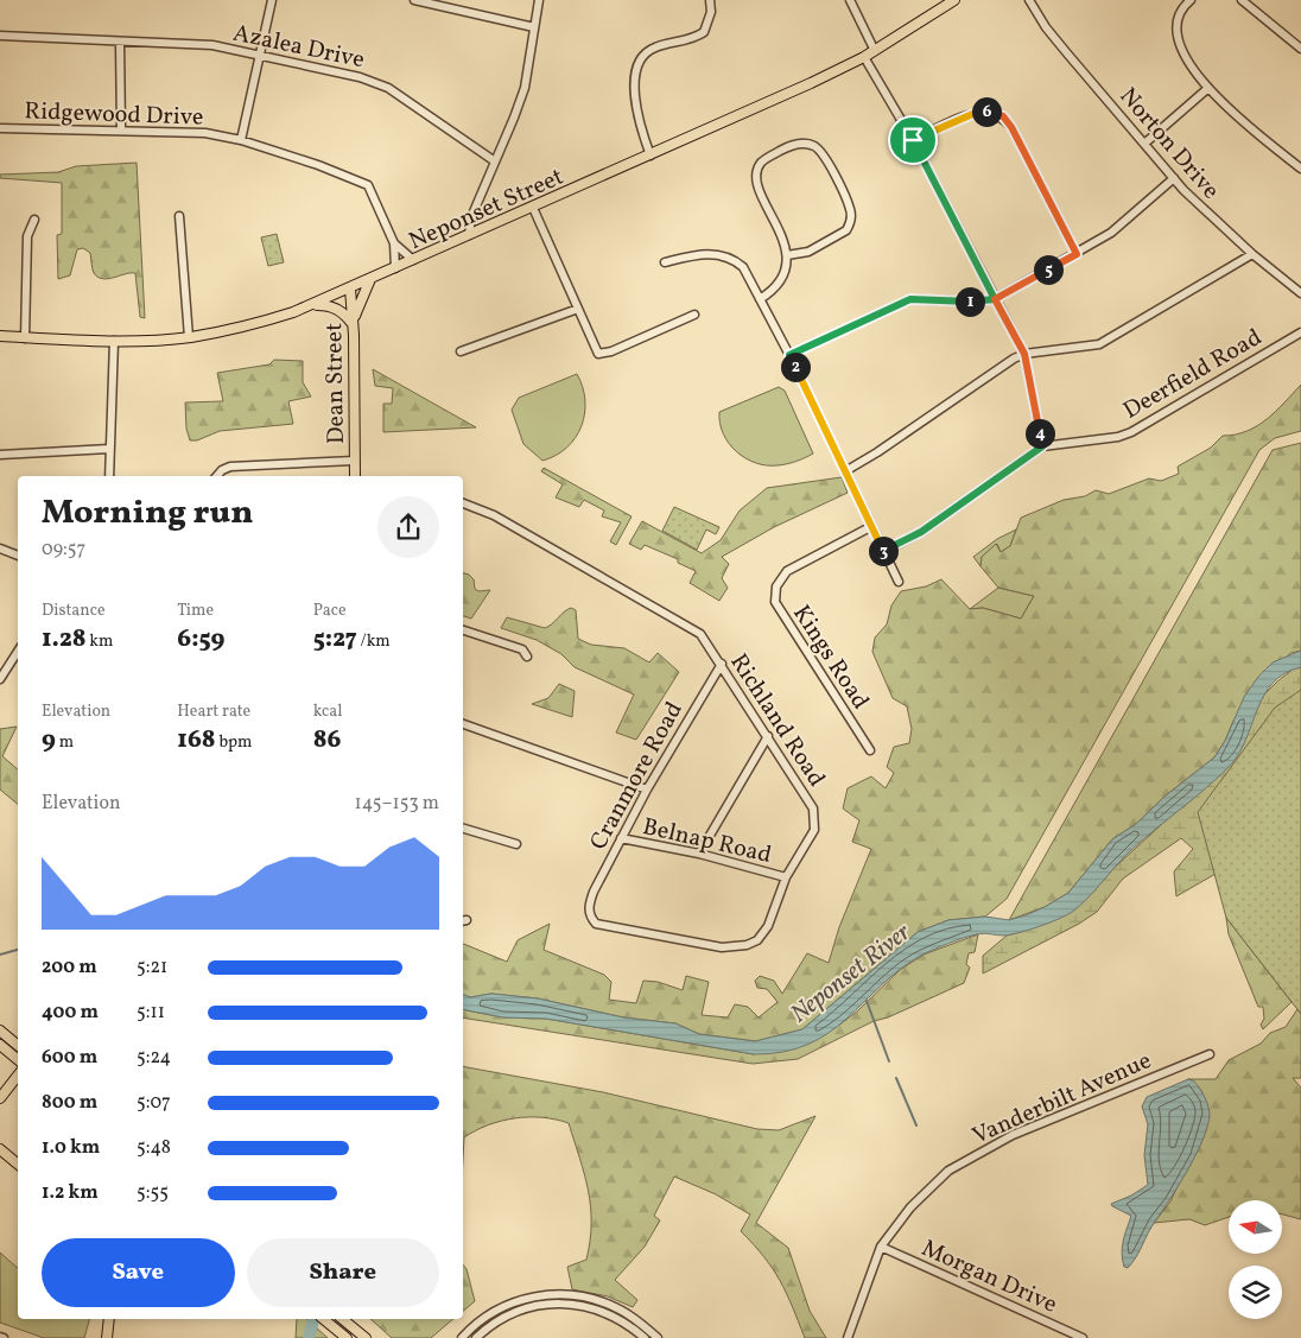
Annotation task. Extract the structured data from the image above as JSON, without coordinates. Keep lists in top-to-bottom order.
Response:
{
  "streets": {
    "main road": ["Neponset Street", "Dean Street"],
    "street": [
      "Azalea Drive",
      "Ridgewood Drive",
      "Norton Drive",
      "Deerfield Road",
      "Kings Road",
      "Richland Road",
      "Cranmore Road",
      "Belnap Road",
      "Vanderbilt Avenue",
      "Morgan Drive"
    ]
  },
  "crossings": [
    ["Ridgewood Drive", "Neponset Street"],
    ["Neponset Street", "Dean Street"],
    ["Richland Road", "Cranmore Road"],
    ["Richland Road", "Belnap Road"],
    ["Cranmore Road", "Belnap Road"],
    ["Vanderbilt Avenue", "Morgan Drive"]
  ],
  "water": ["Neponset River"],
  "north": "left",
  "page": {
    "pins": [
      "6",
      "5",
      "1",
      "2",
      "4",
      "3"
    ],
    "heading": ["Morning run", "09:57"],
    "stats": [
      ["Distance", "1.28 km"],
      ["Time", "6:59"],
      ["Pace", "5:27 /km"],
      ["Elevation", "9 m"],
      ["Heart rate", "168 bpm"],
      ["kcal", "86"]
    ],
    "chart": ["Elevation", "145–153 m"],
    "list": [
      {
        "name": "200 m",
        "note": "5:21"
      },
      {
        "name": "400 m",
        "note": "5:11"
      },
      {
        "name": "600 m",
        "note": "5:24"
      },
      {
        "name": "800 m",
        "note": "5:07"
      },
      {
        "name": "1.0 km",
        "note": "5:48"
      },
      {
        "name": "1.2 km",
        "note": "5:55"
      }
    ],
    "buttons": ["Save", "Share"]
  }
}
